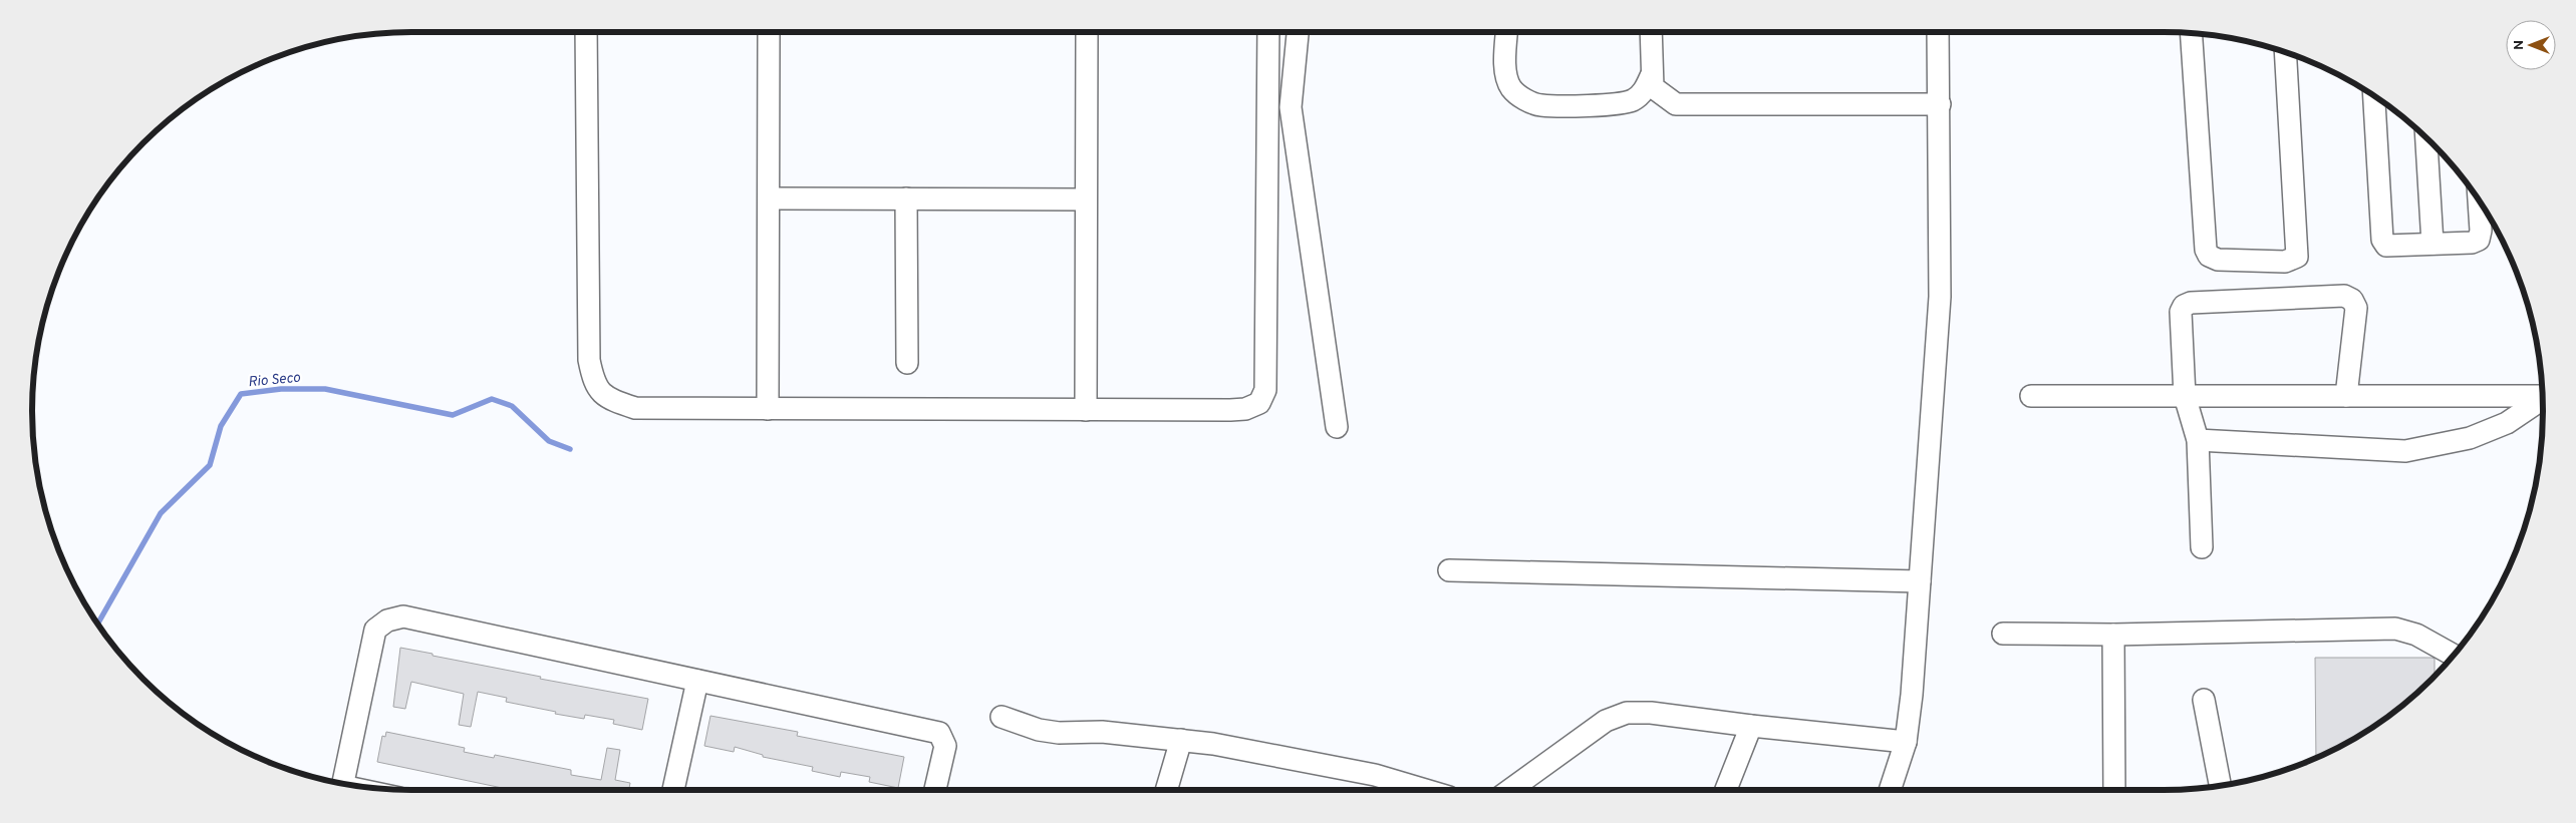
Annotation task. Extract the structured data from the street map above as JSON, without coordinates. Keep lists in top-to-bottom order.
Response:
{
  "water": ["Rio Seco"],
  "north": "left"
}
